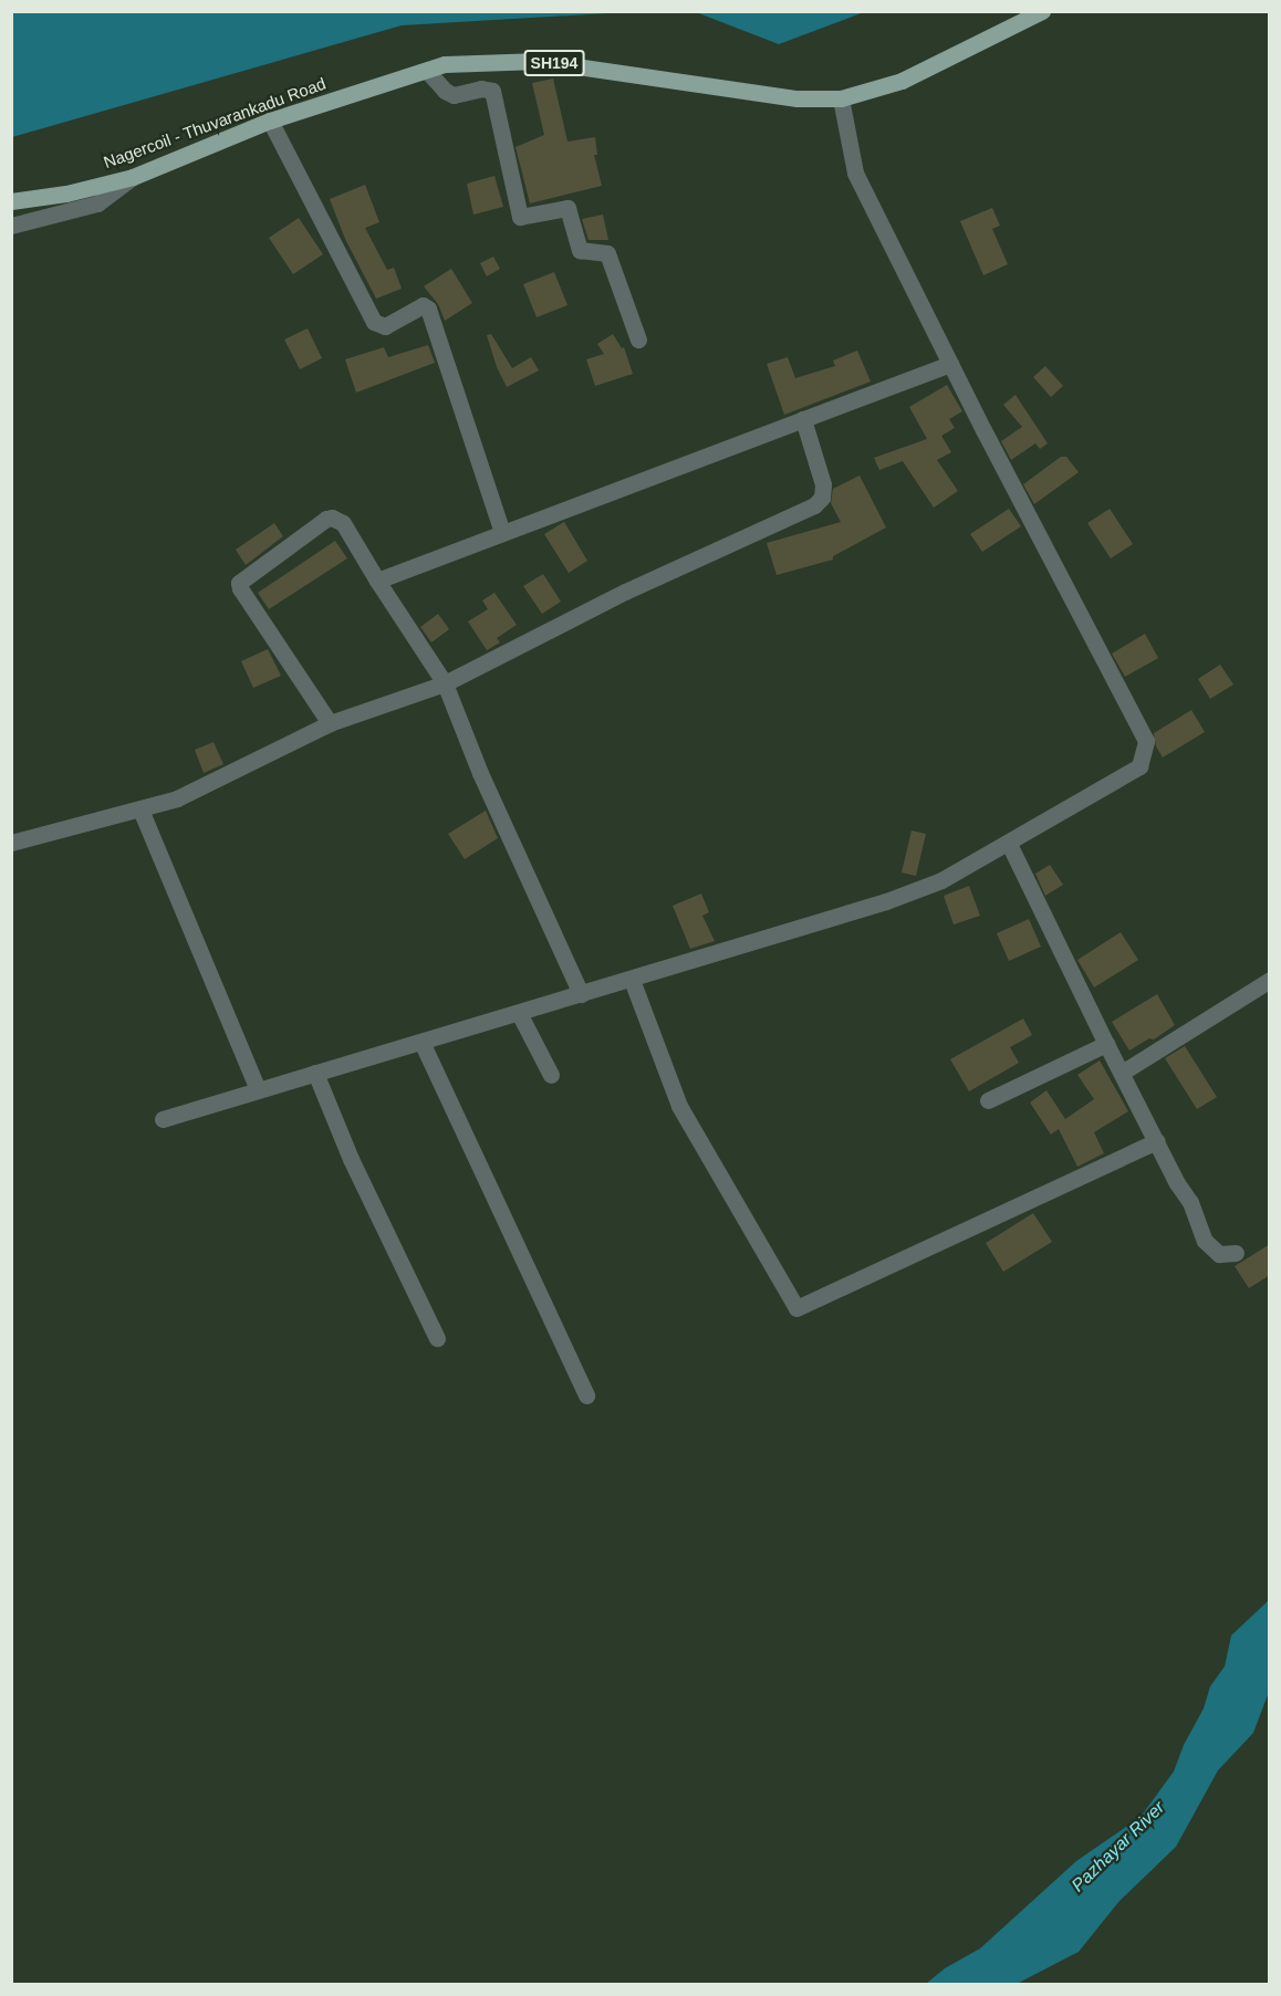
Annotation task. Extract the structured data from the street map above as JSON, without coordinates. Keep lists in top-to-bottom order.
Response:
{
  "streets": {
    "main road": ["SH194", "Nagercoil - Thuvarankadu Road"]
  },
  "water": ["Pazhayar River"]
}
